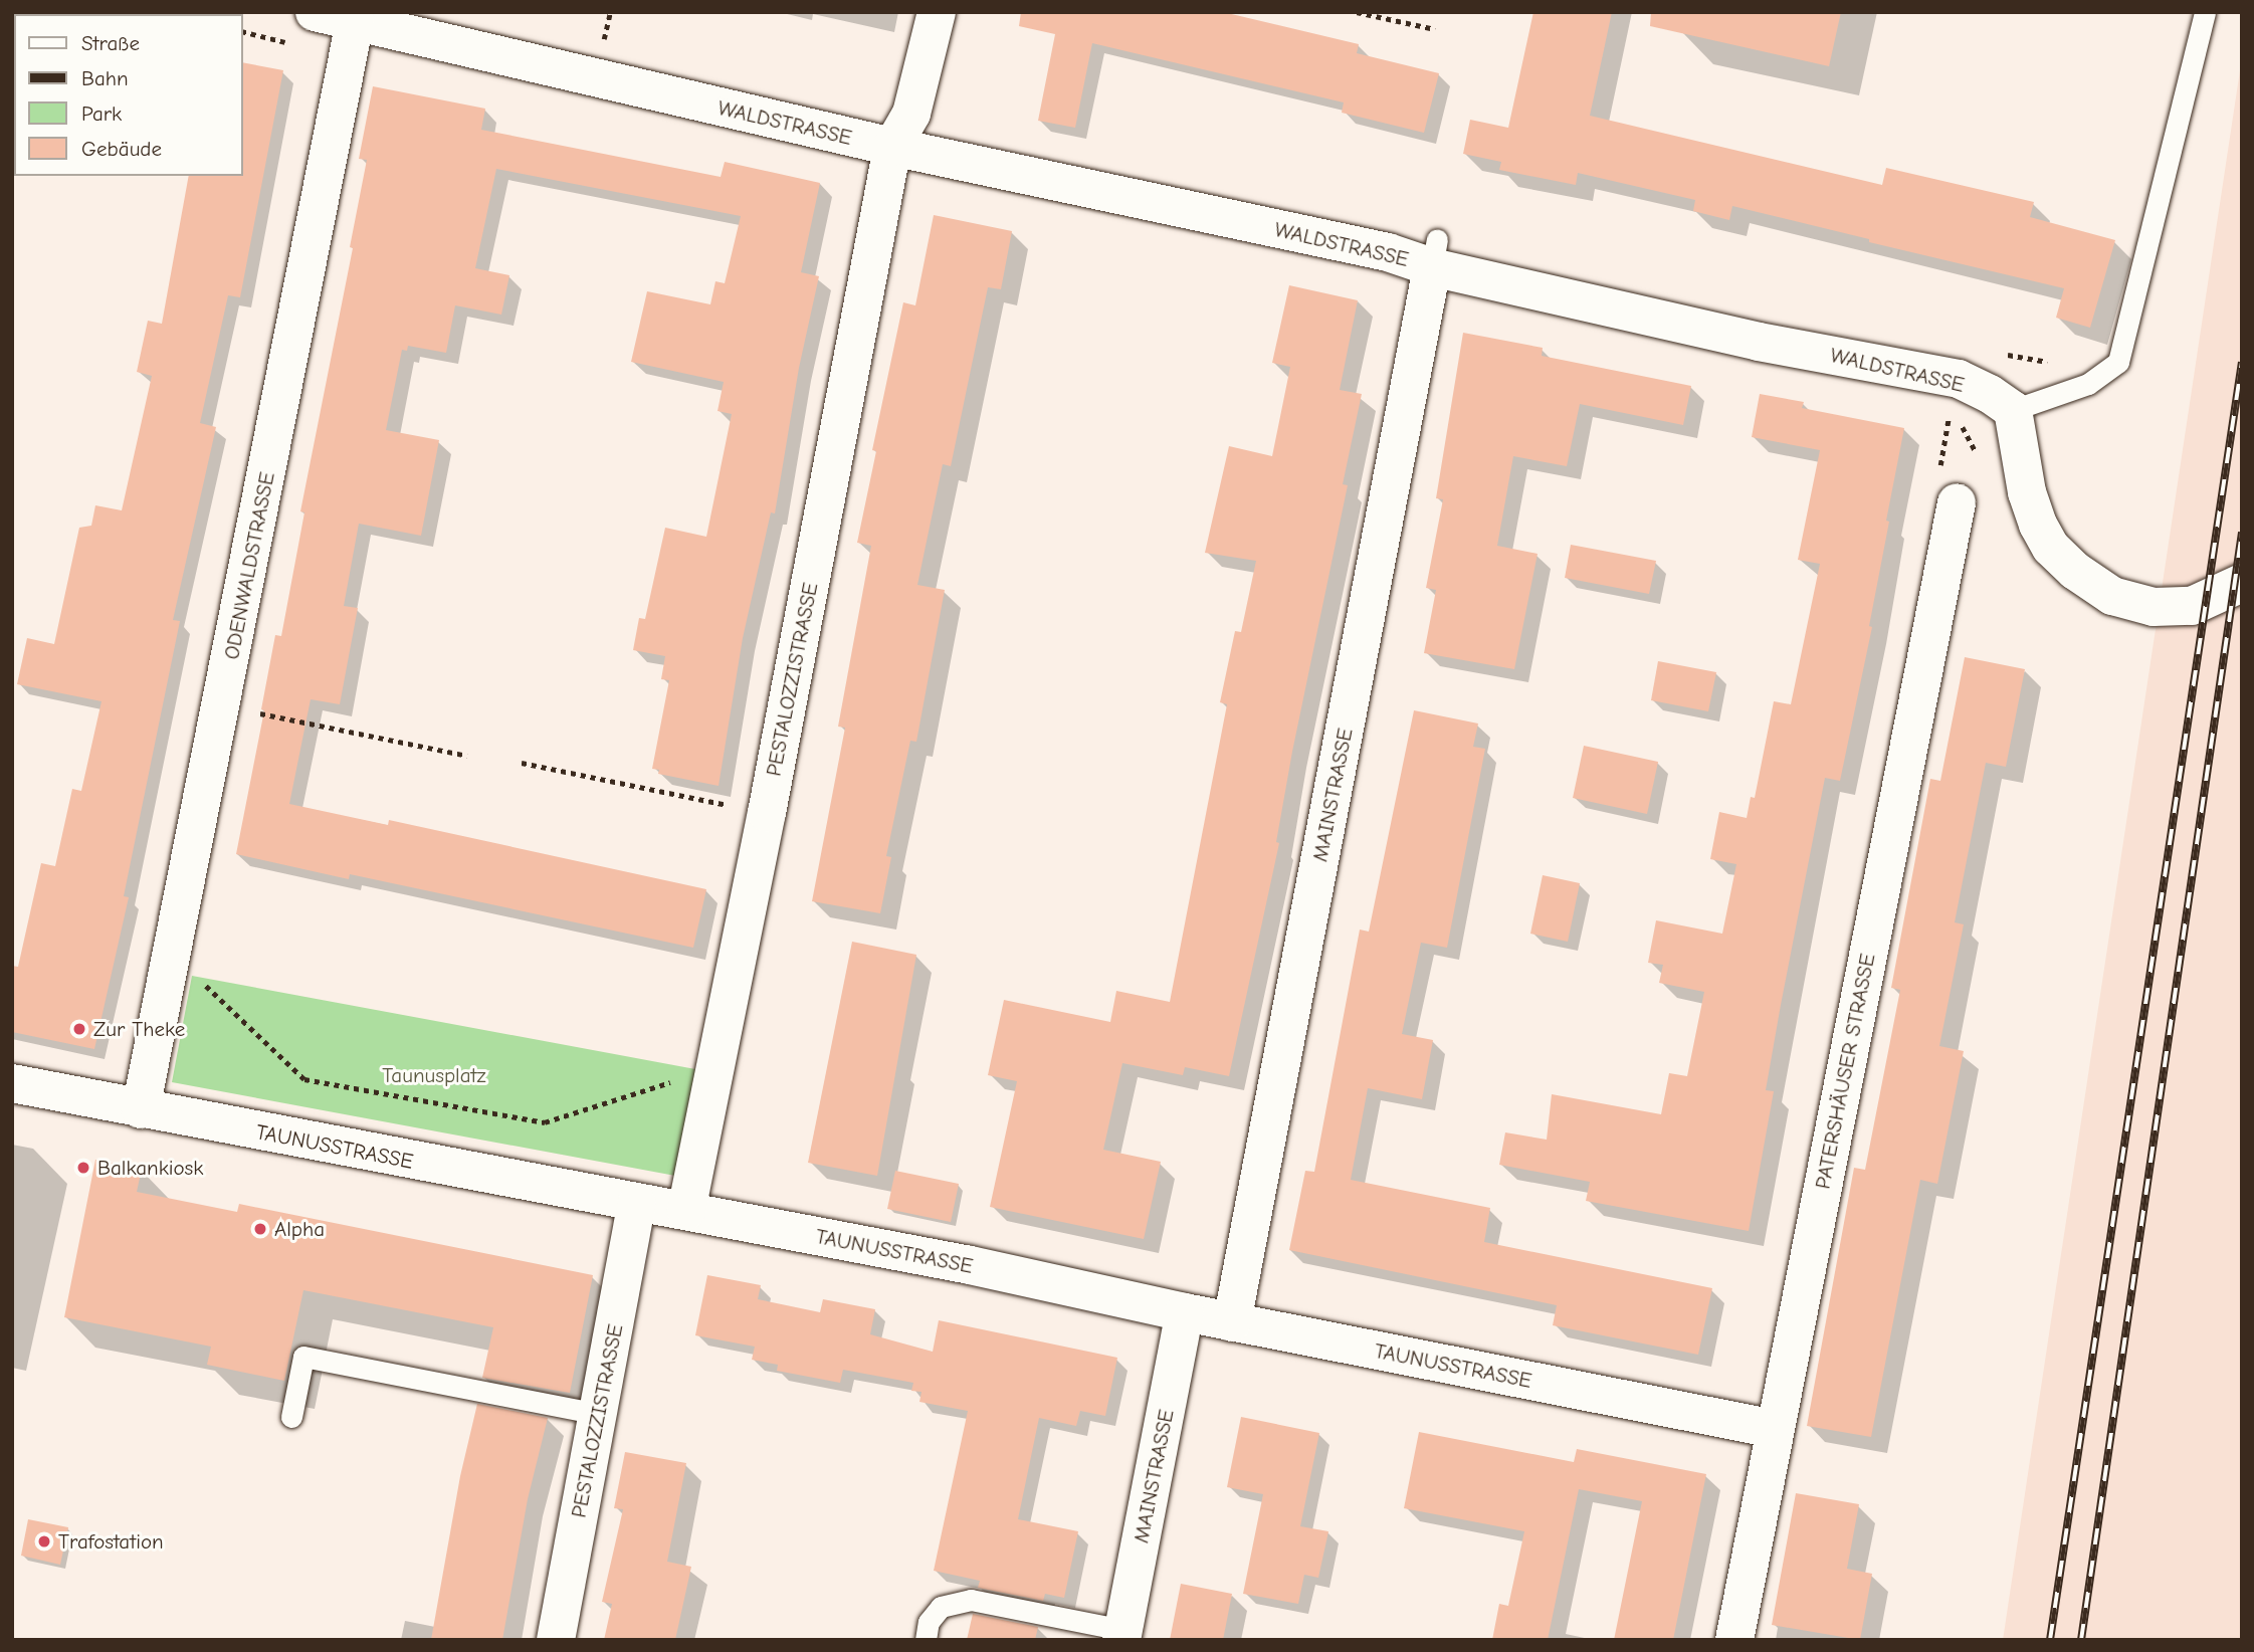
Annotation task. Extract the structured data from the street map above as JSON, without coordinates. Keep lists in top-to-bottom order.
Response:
{
  "streets": {
    "street": [
      "WALDSTRASSE",
      "ODENWALDSTRASSE",
      "PESTALOZZISTRASSE",
      "MAINSTRASSE",
      "PATERSHÄUSER STRASSE",
      "TAUNUSSTRASSE"
    ]
  },
  "crossings": [
    ["WALDSTRASSE", "ODENWALDSTRASSE"],
    ["WALDSTRASSE", "PESTALOZZISTRASSE"],
    ["WALDSTRASSE", "MAINSTRASSE"],
    ["ODENWALDSTRASSE", "TAUNUSSTRASSE"],
    ["PESTALOZZISTRASSE", "TAUNUSSTRASSE"],
    ["MAINSTRASSE", "TAUNUSSTRASSE"],
    ["PATERSHÄUSER STRASSE", "TAUNUSSTRASSE"]
  ],
  "parks": ["Taunusplatz"],
  "places": [
    "Zur Theke",
    "Balkankiosk",
    "Alpha",
    "Trafostation"
  ],
  "legend": [
    "Straße",
    "Bahn",
    "Park",
    "Gebäude"
  ]
}
